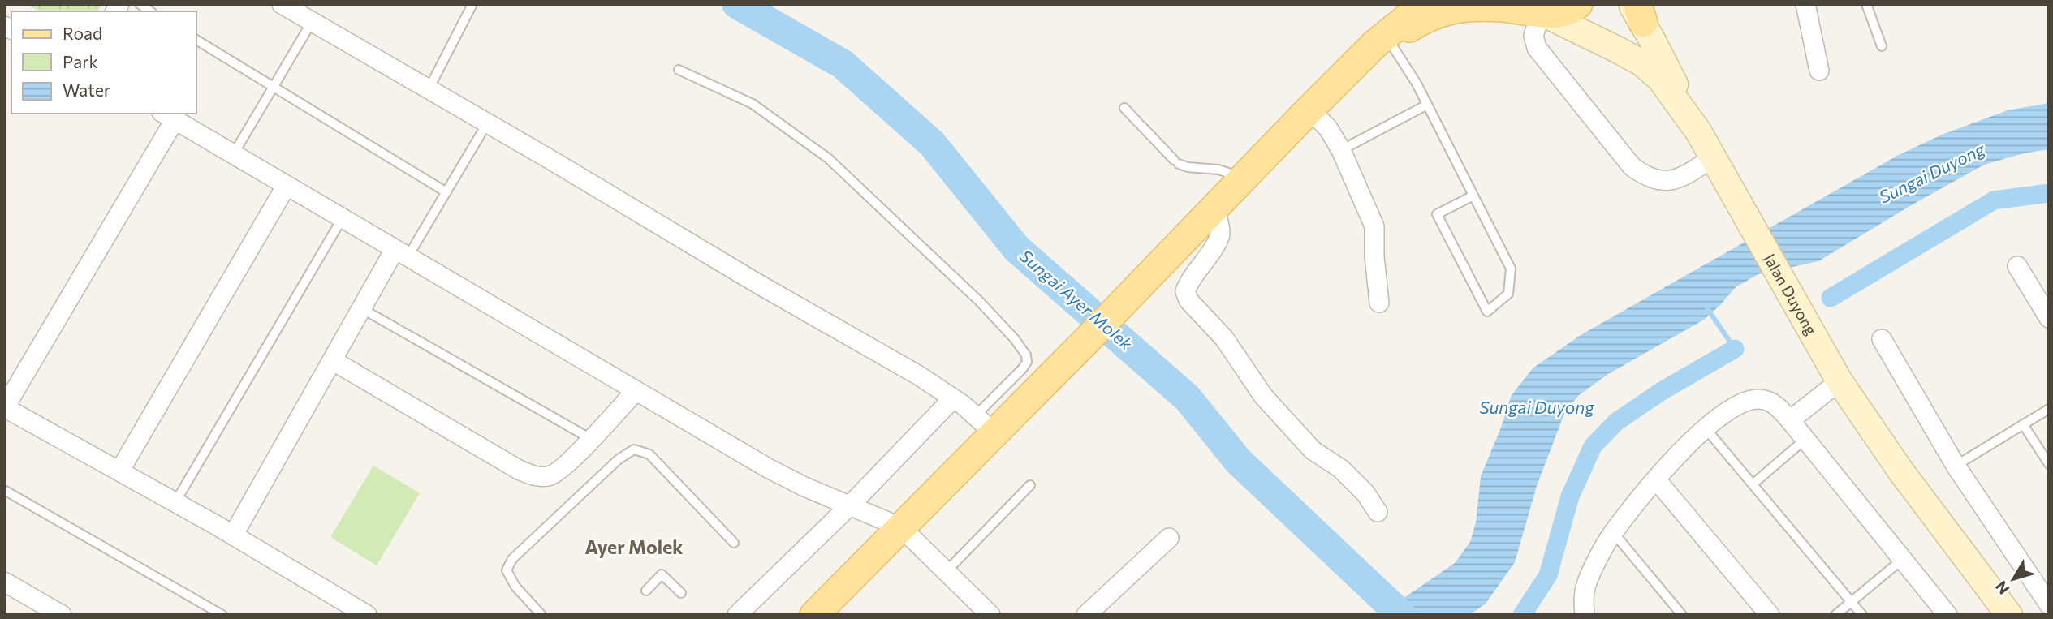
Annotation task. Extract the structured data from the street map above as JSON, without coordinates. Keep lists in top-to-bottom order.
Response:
{
  "streets": {
    "main road": ["Jalan Duyong"]
  },
  "districts": ["Ayer Molek"],
  "water": ["Sungai Duyong", "Sungai Ayer Molek"],
  "legend": ["Road", "Park", "Water"],
  "north": "bottom left"
}
